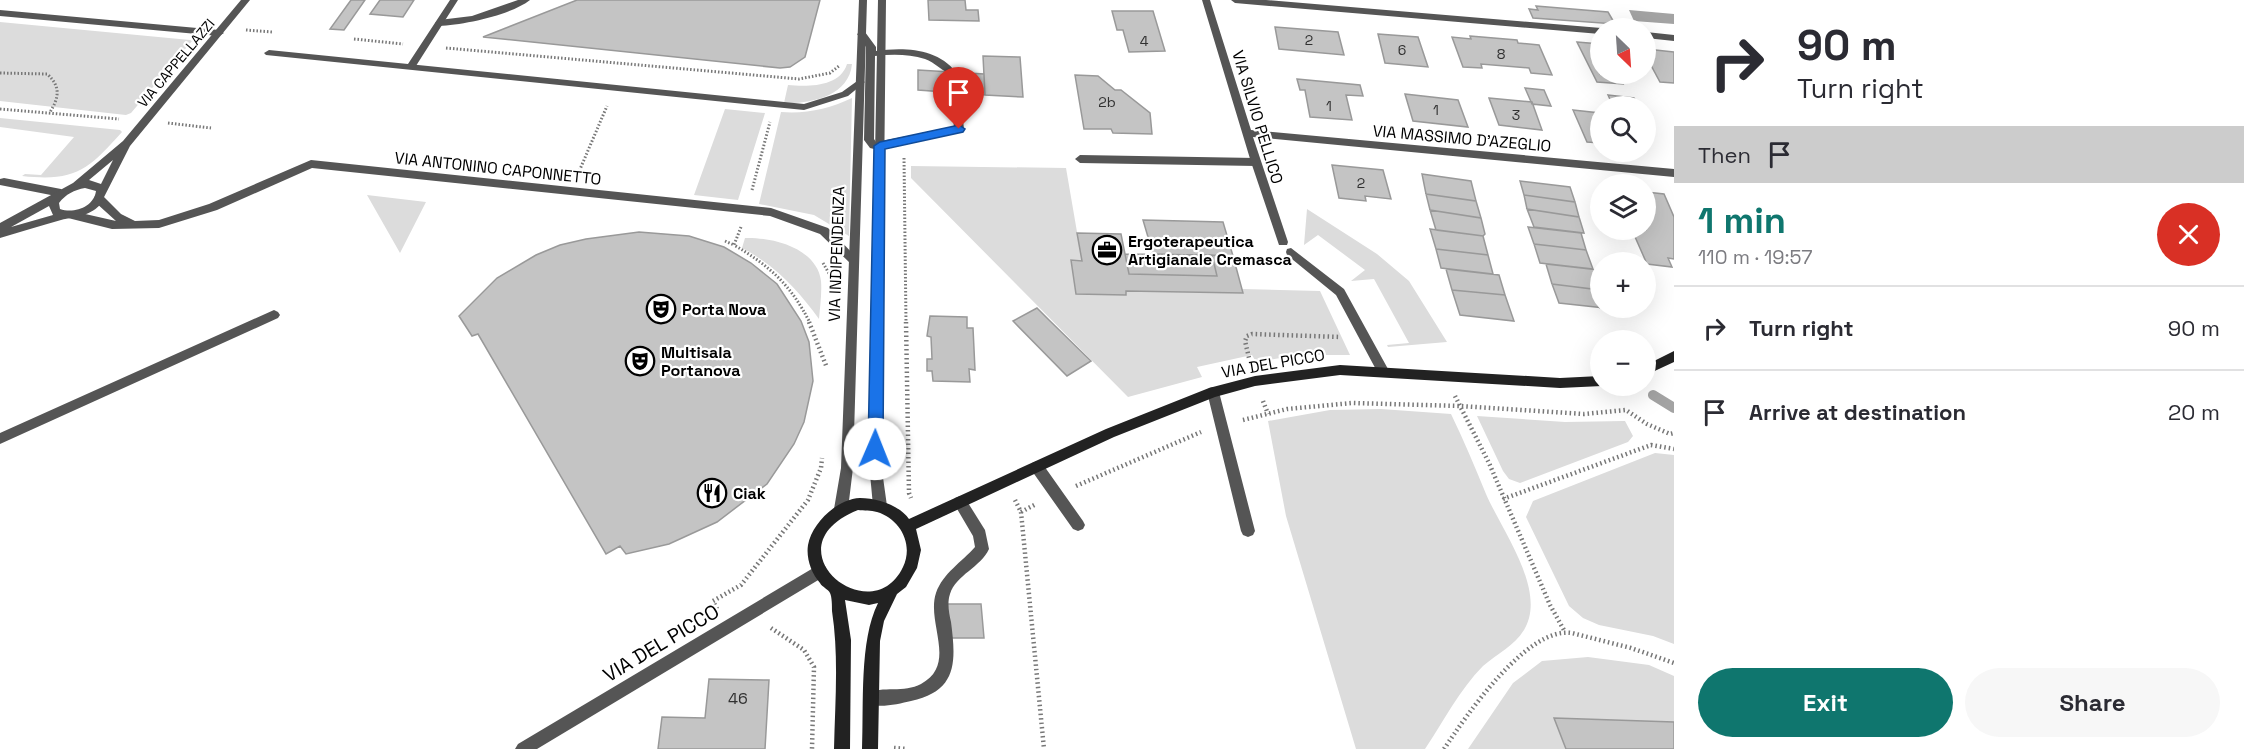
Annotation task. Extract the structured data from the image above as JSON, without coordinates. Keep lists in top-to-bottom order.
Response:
{
  "streets": {
    "main road": ["VIA DEL PICCO"],
    "street": [
      "VIA CAPPELLAZZI",
      "VIA SILVIO PELLICO",
      "VIA MASSIMO D'AZEGLIO",
      "VIA ANTONINO CAPONNETTO",
      "VIA INDIPENDENZA"
    ]
  },
  "crossings": [
    ["VIA SILVIO PELLICO", "VIA MASSIMO D'AZEGLIO"],
    ["VIA ANTONINO CAPONNETTO", "VIA INDIPENDENZA"],
    ["VIA INDIPENDENZA", "VIA DEL PICCO"]
  ],
  "places": {
    "office": ["Ergoterapeutica Artigianale Cremasca"],
    "theatre": ["Porta Nova", "Multisala Portanova"],
    "restaurant": ["Ciak"]
  },
  "house_numbers": [
    "2",
    "4",
    "6",
    "8",
    "2b",
    "1",
    "1",
    "3",
    "2",
    "46"
  ],
  "north": "bottom right",
  "page": {
    "turn": ["90 m", "Turn right"],
    "map_buttons": ["+", "−"],
    "then": "Then",
    "heading": ["1 min", "110 m · 19:57"],
    "list": [
      {
        "name": "Turn right",
        "value": "90 m"
      },
      {
        "name": "Arrive at destination",
        "value": "20 m"
      }
    ],
    "buttons": ["Exit", "Share"]
  }
}
